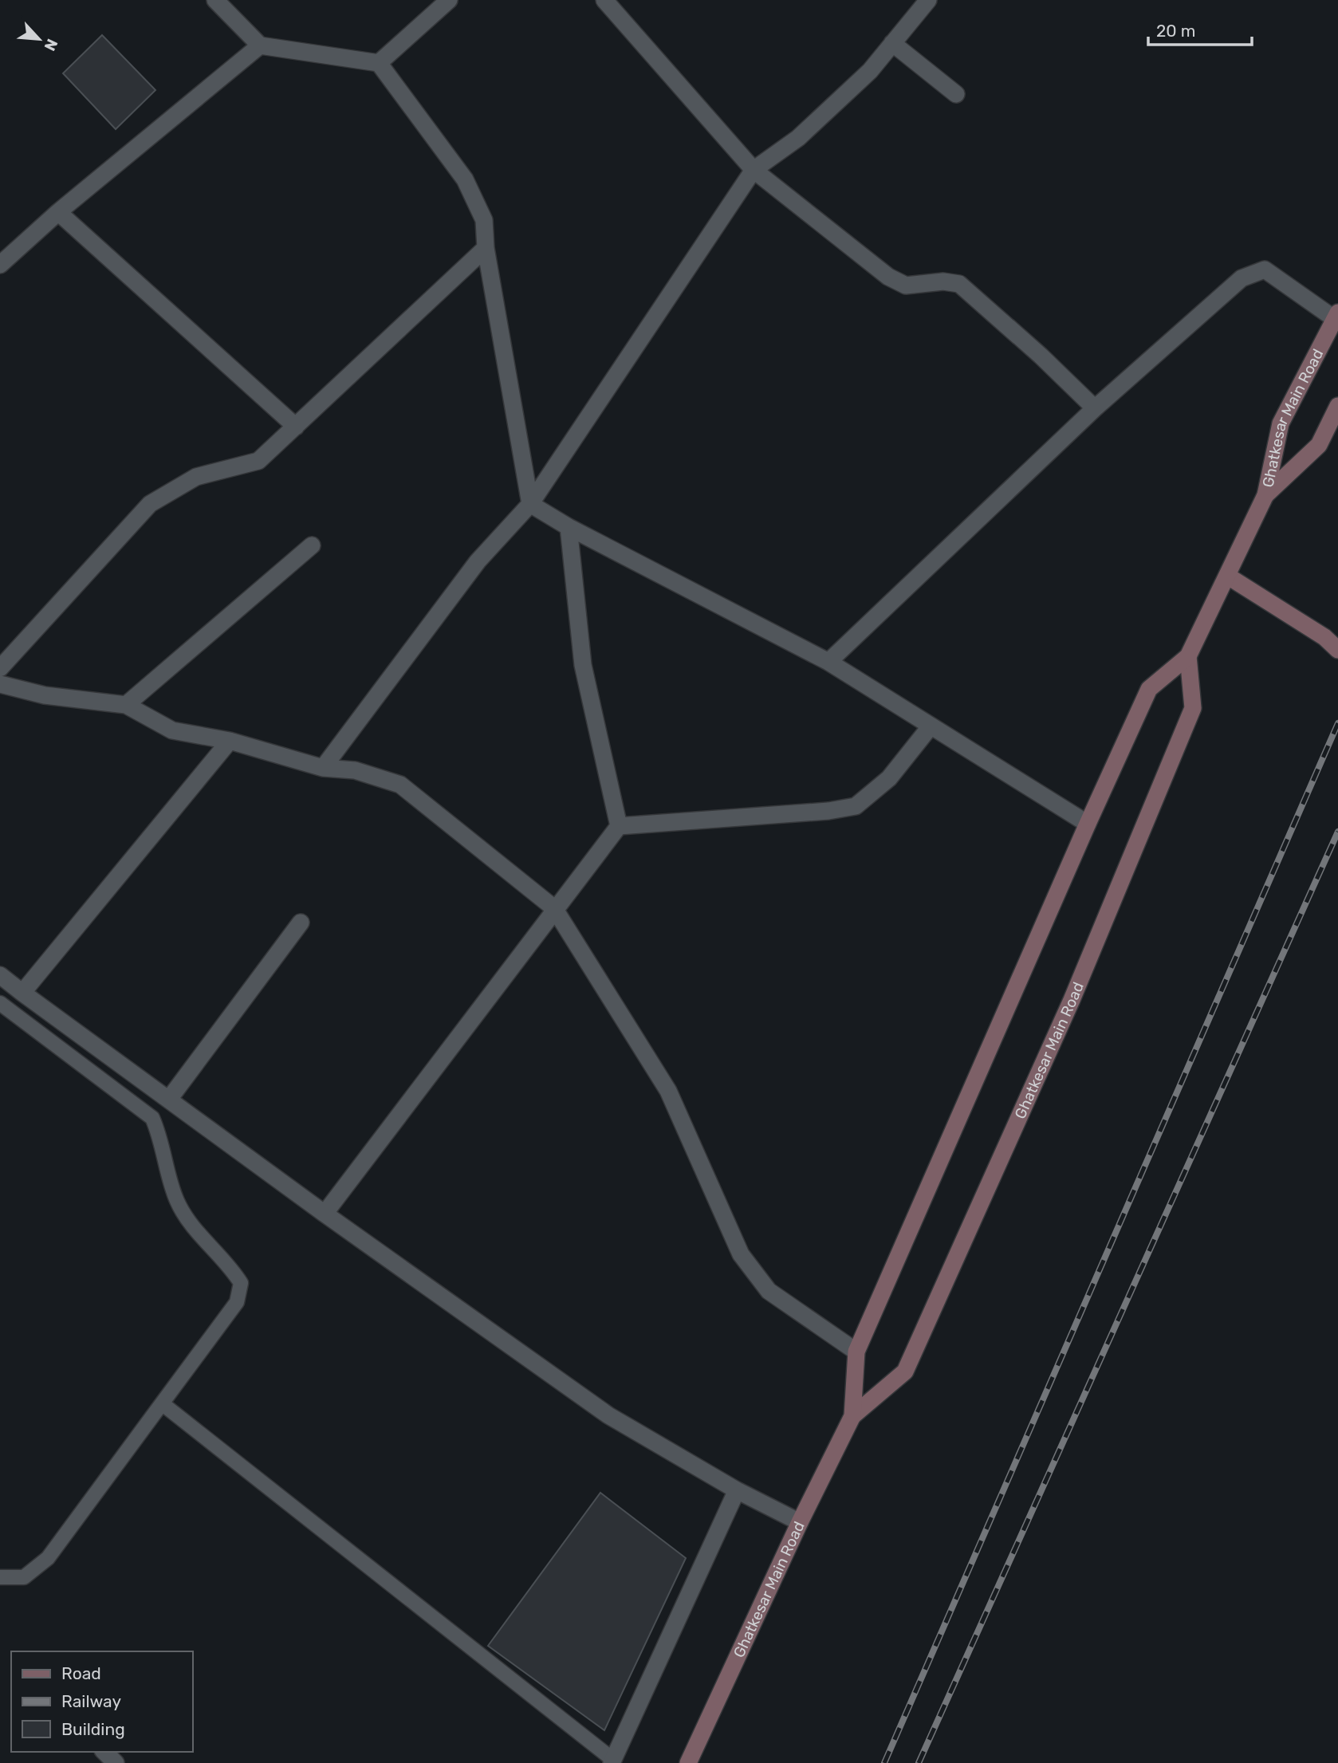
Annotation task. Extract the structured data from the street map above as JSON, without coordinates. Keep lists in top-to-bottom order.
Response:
{
  "streets": {
    "main road": ["Ghatkesar Main Road"]
  },
  "legend": ["Road", "Railway", "Building"],
  "scale_bar": "20 m",
  "north": "bottom right"
}
